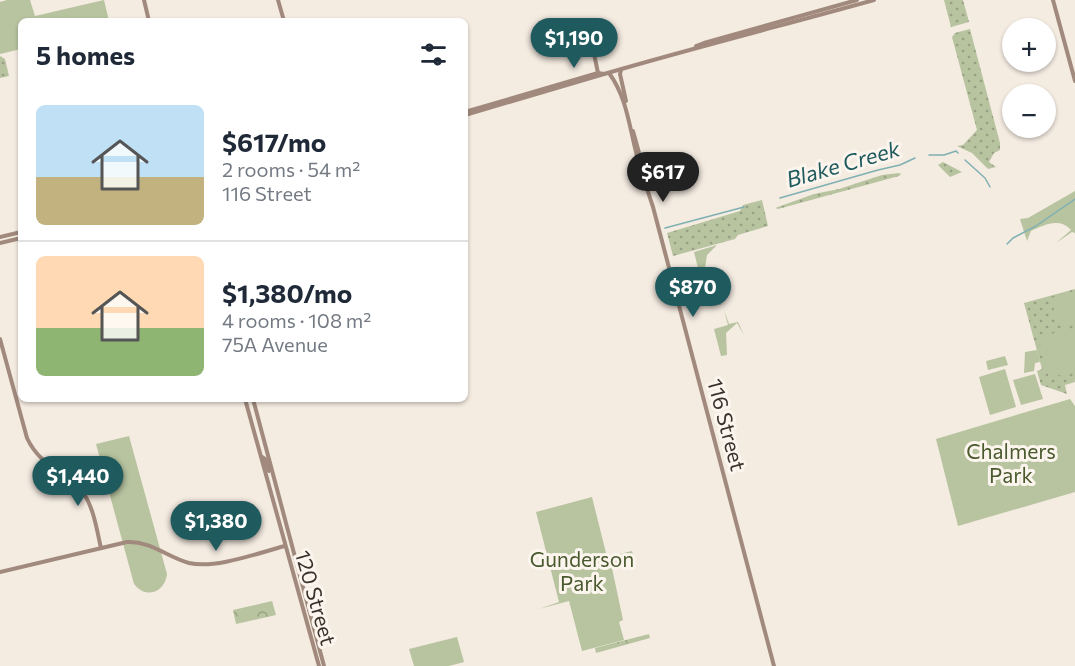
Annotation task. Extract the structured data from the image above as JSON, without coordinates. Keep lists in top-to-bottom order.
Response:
{
  "streets": {
    "main road": ["116 Street", "120 Street"]
  },
  "water": ["Blake Creek"],
  "parks": ["Chalmers Park", "Gunderson Park"],
  "page": {
    "map_buttons": ["+", "−"],
    "price": [
      "$1,190",
      "$617",
      "$870",
      "$1,440",
      "$1,380"
    ],
    "heading": "5 homes",
    "list": [
      {
        "name": "$617/mo",
        "note": "2 rooms · 54 m² · 116 Street"
      },
      {
        "name": "$1,380/mo",
        "note": "4 rooms · 108 m² · 75A Avenue"
      }
    ]
  }
}
